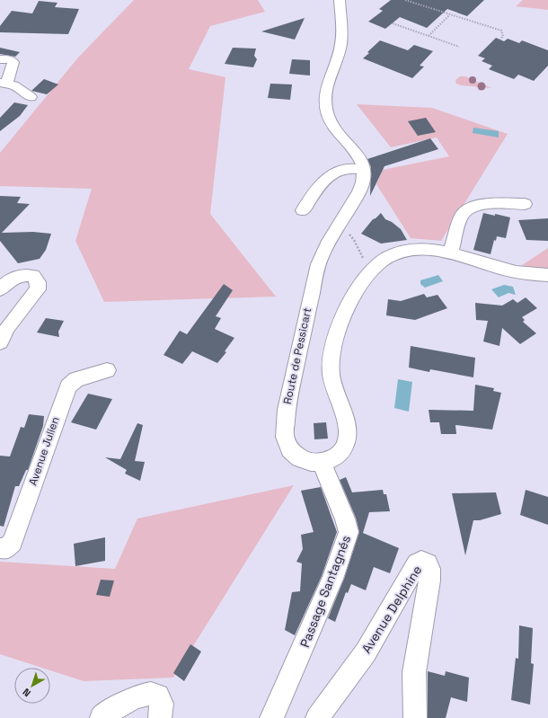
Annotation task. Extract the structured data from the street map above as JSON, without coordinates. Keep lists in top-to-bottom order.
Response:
{
  "streets": {
    "street": [
      "Route de Pessicart",
      "Avenue Julien",
      "Passage Santagnés",
      "Avenue Delphine"
    ]
  },
  "crossings": [
    ["Route de Pessicart", "Passage Santagnés"]
  ],
  "north": "bottom left"
}
